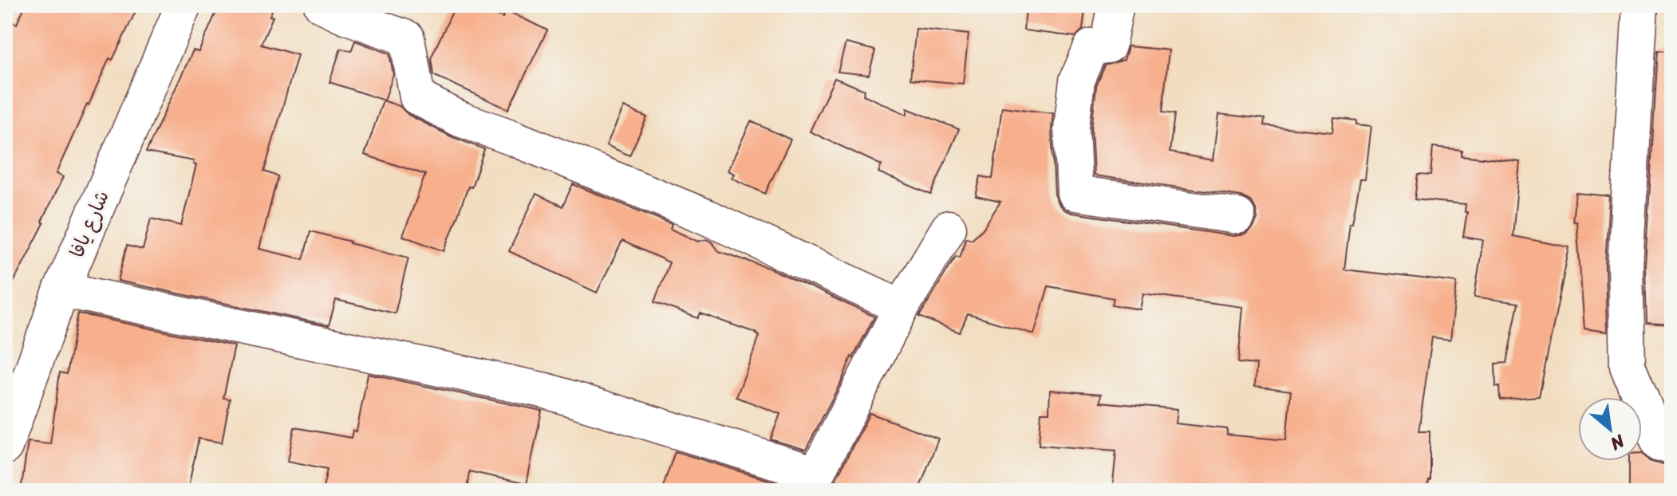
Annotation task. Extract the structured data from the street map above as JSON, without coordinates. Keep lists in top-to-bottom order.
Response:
{
  "streets": {
    "street": ["شارع يافا"]
  },
  "north": "bottom right"
}
